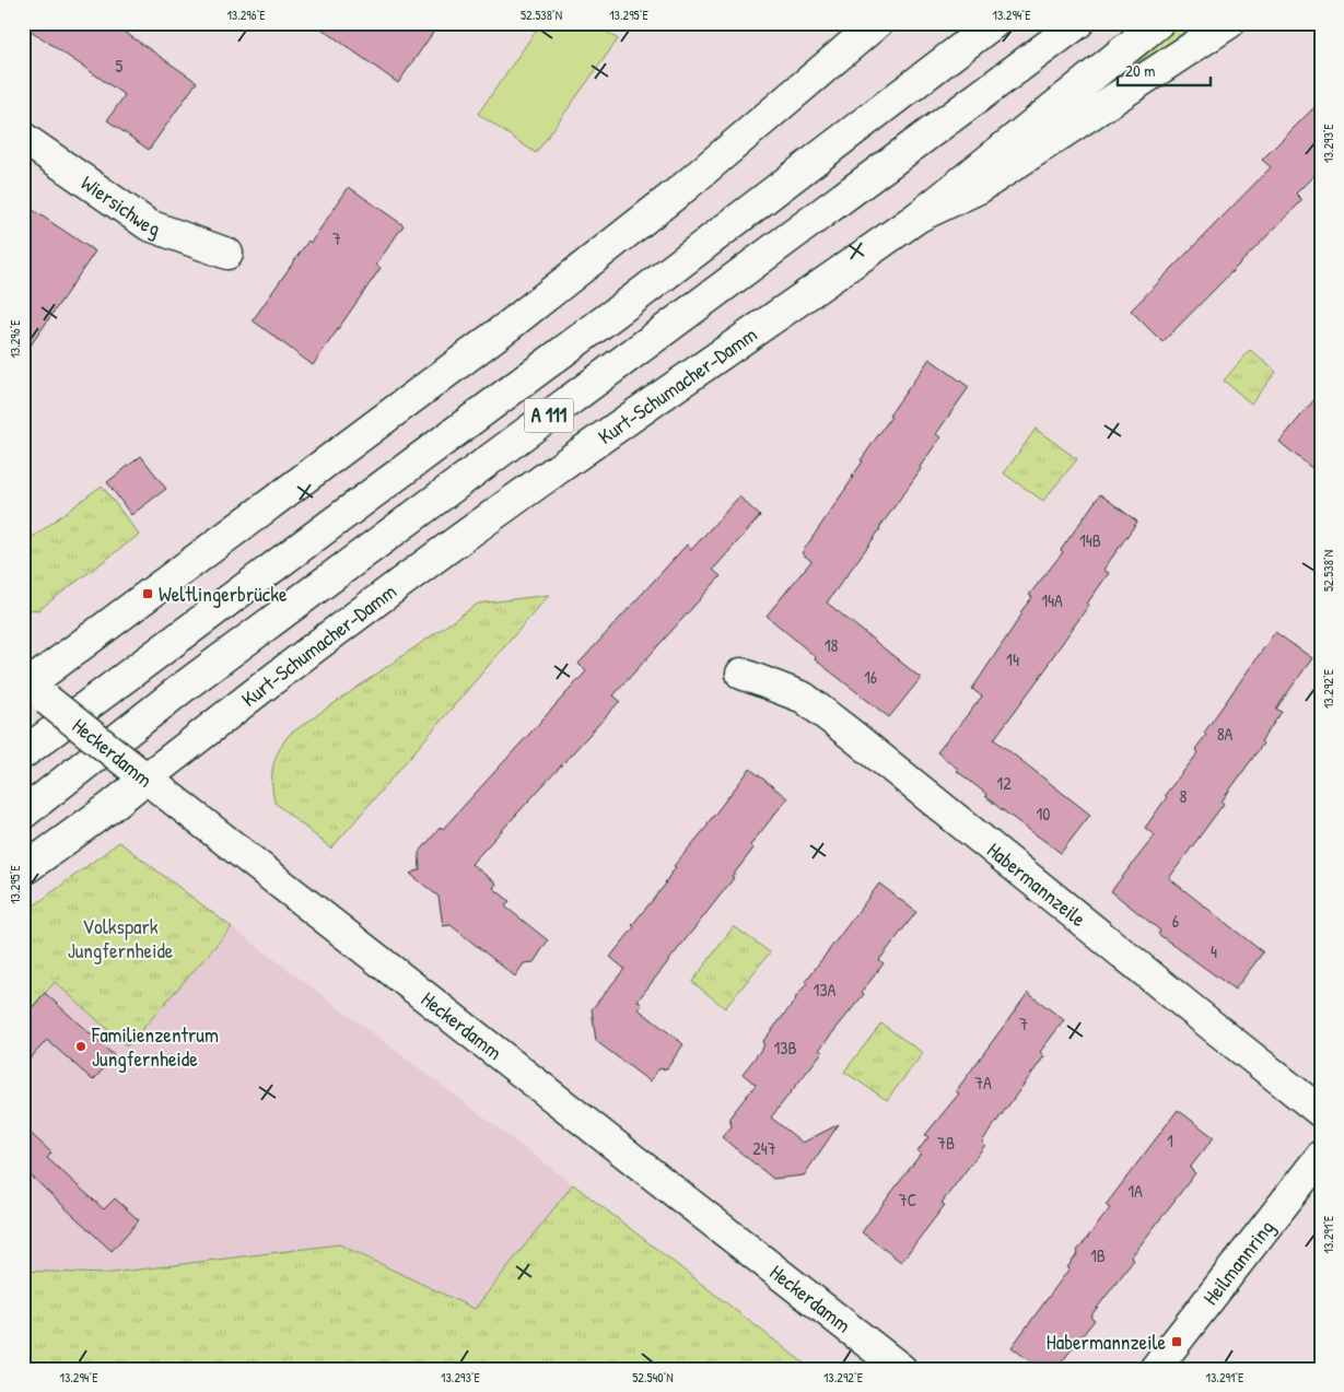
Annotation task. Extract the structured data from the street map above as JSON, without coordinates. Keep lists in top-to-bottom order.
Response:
{
  "streets": {
    "main road": [
      "Wiersichweg",
      "Kurt-Schumacher-Damm",
      "A 111",
      "Heckerdamm",
      "Habermannzeile",
      "Heilmannring"
    ]
  },
  "crossings": [
    ["Kurt-Schumacher-Damm", "Heckerdamm"]
  ],
  "parks": ["Volkspark Jungfernheide"],
  "places": {
    "transit": ["Weltlingerbrücke", "Habermannzeile"],
    "other": ["Familienzentrum Jungfernheide"]
  },
  "house_numbers": [
    "5",
    "7",
    "14B",
    "14A",
    "18",
    "14",
    "16",
    "8A",
    "12",
    "8",
    "10",
    "6",
    "4",
    "13A",
    "7",
    "13B",
    "7A",
    "1",
    "7B",
    "247",
    "1A",
    "7C",
    "1B"
  ],
  "scale_bar": "20 m",
  "coordinates": [
    "13.296°E",
    "52.538°N",
    "13.295°E",
    "13.294°E",
    "13.293°E",
    "13.292°E",
    "13.291°E",
    "52.540°N"
  ]
}
